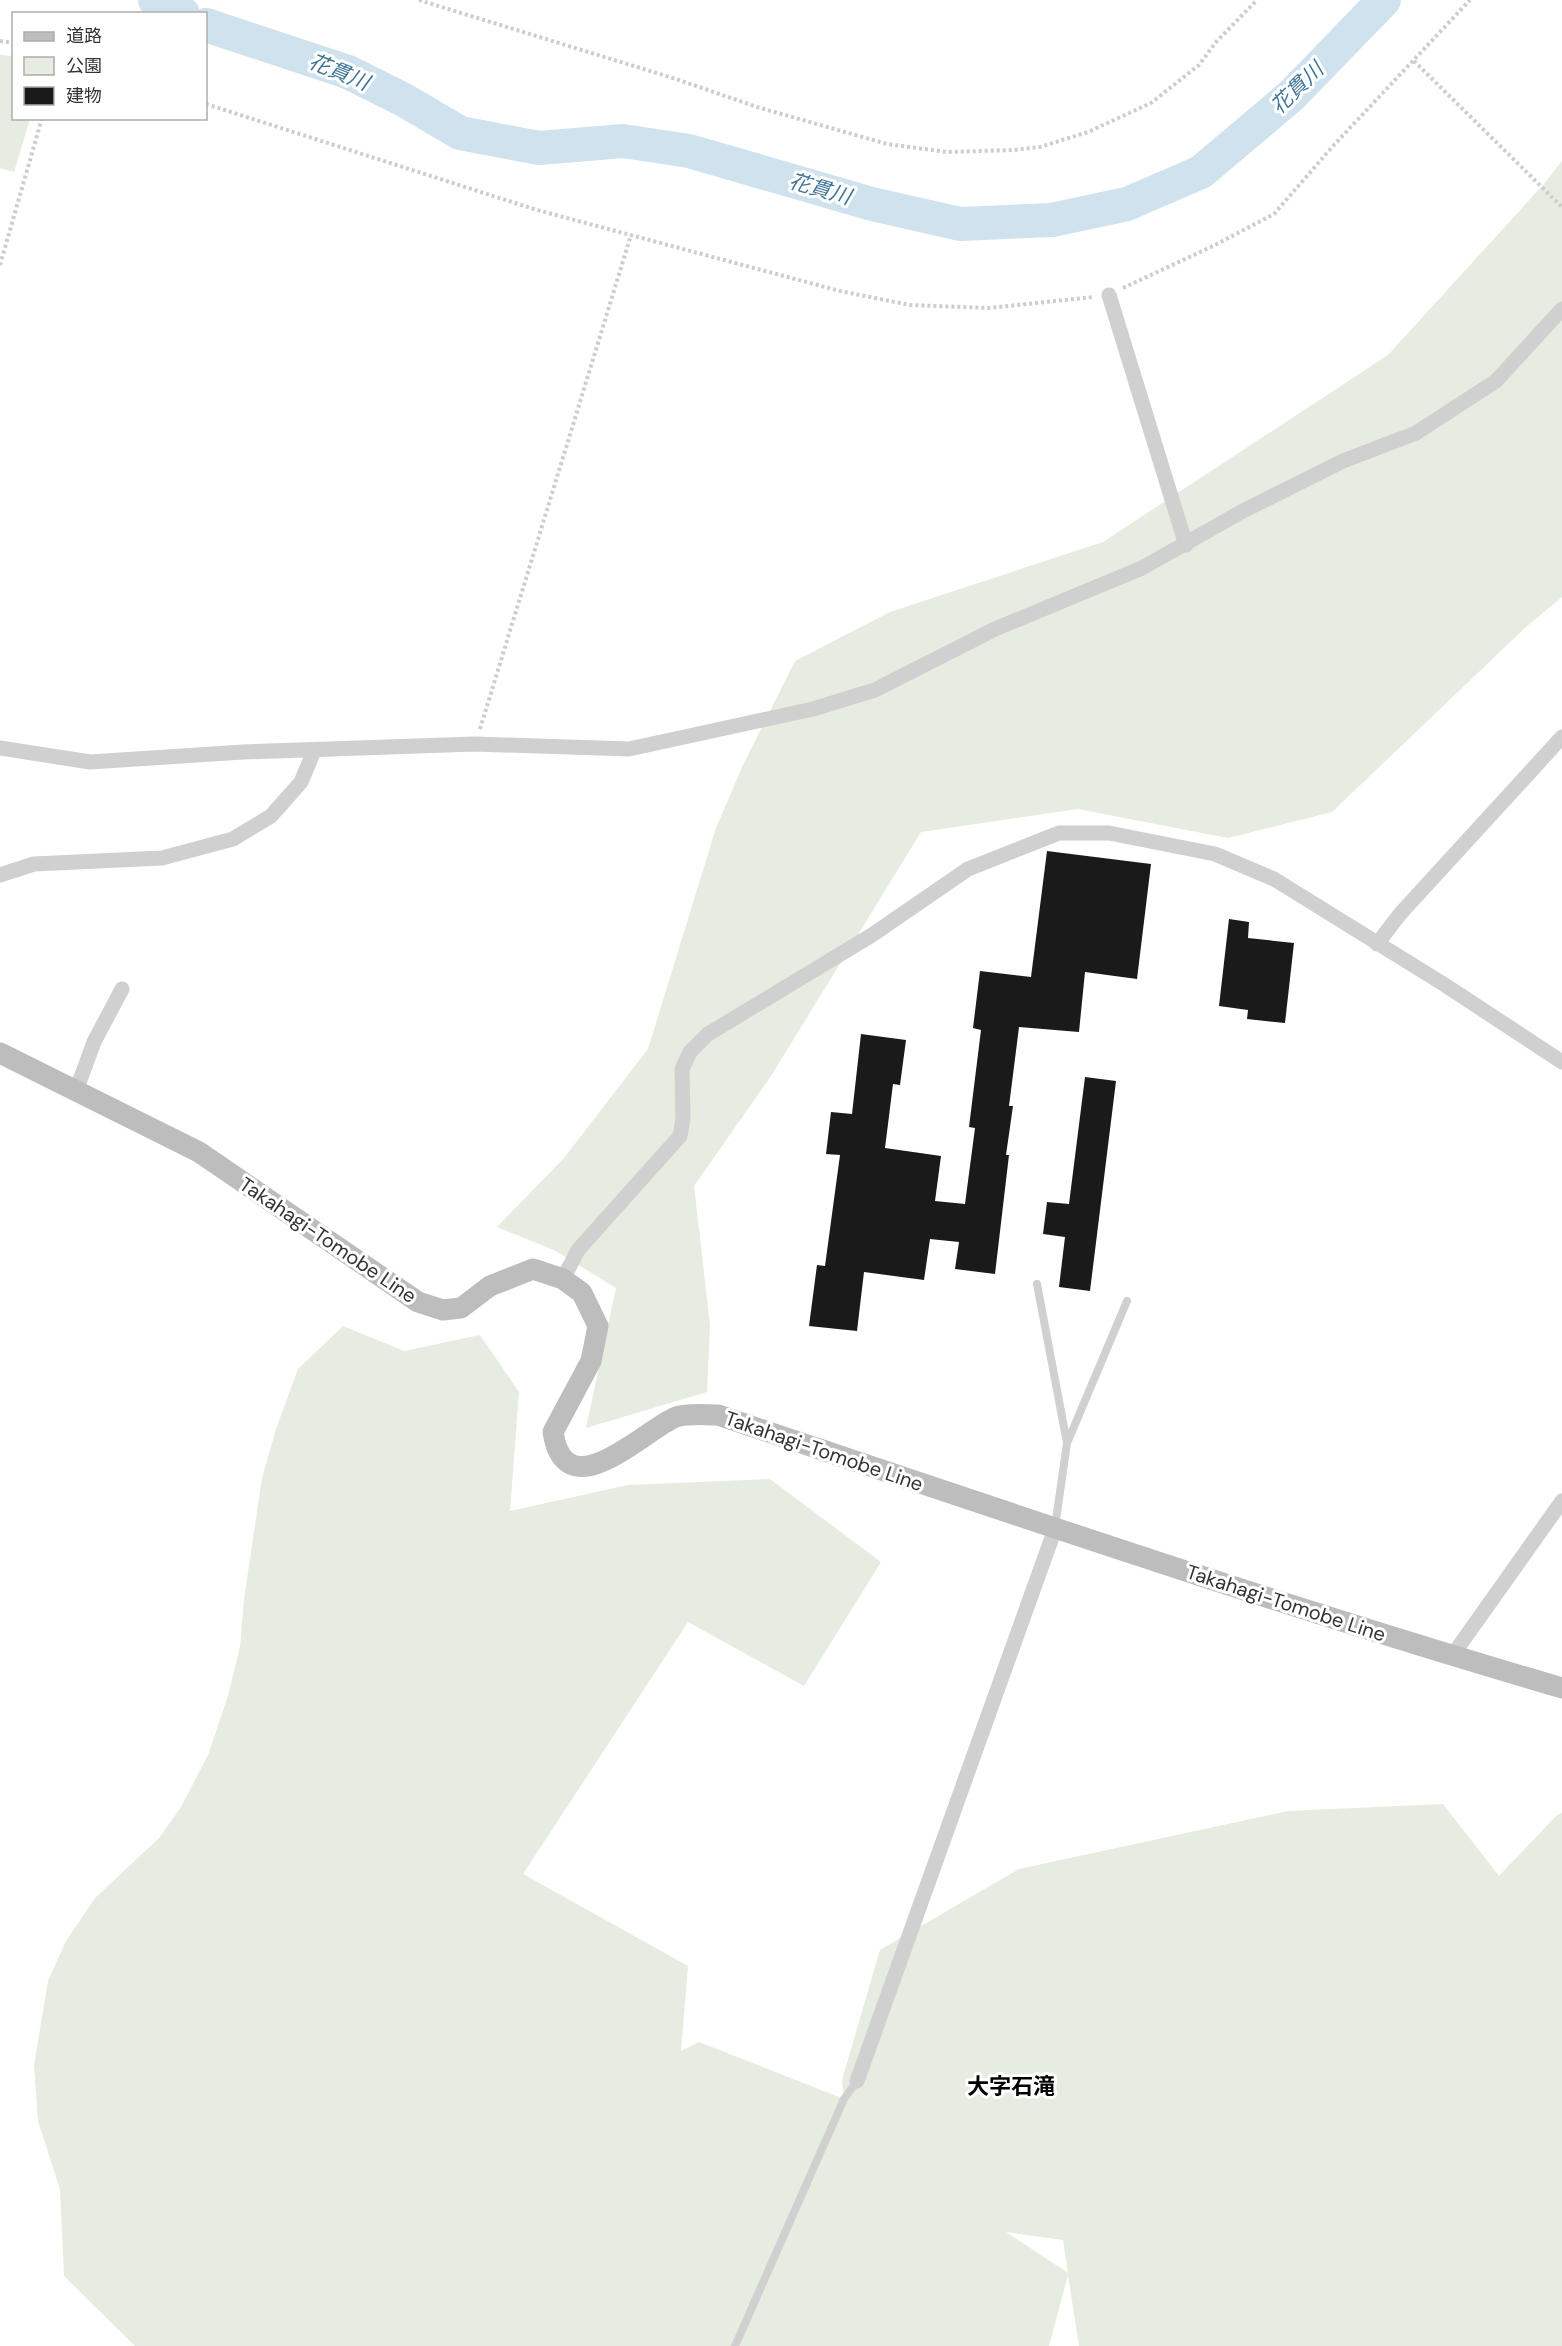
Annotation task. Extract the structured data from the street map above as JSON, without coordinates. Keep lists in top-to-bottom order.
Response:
{
  "streets": {
    "main road": ["Takahagi-Tomobe Line"]
  },
  "districts": ["大字石滝"],
  "water": ["花貫川"],
  "legend": ["道路", "公園", "建物"]
}
